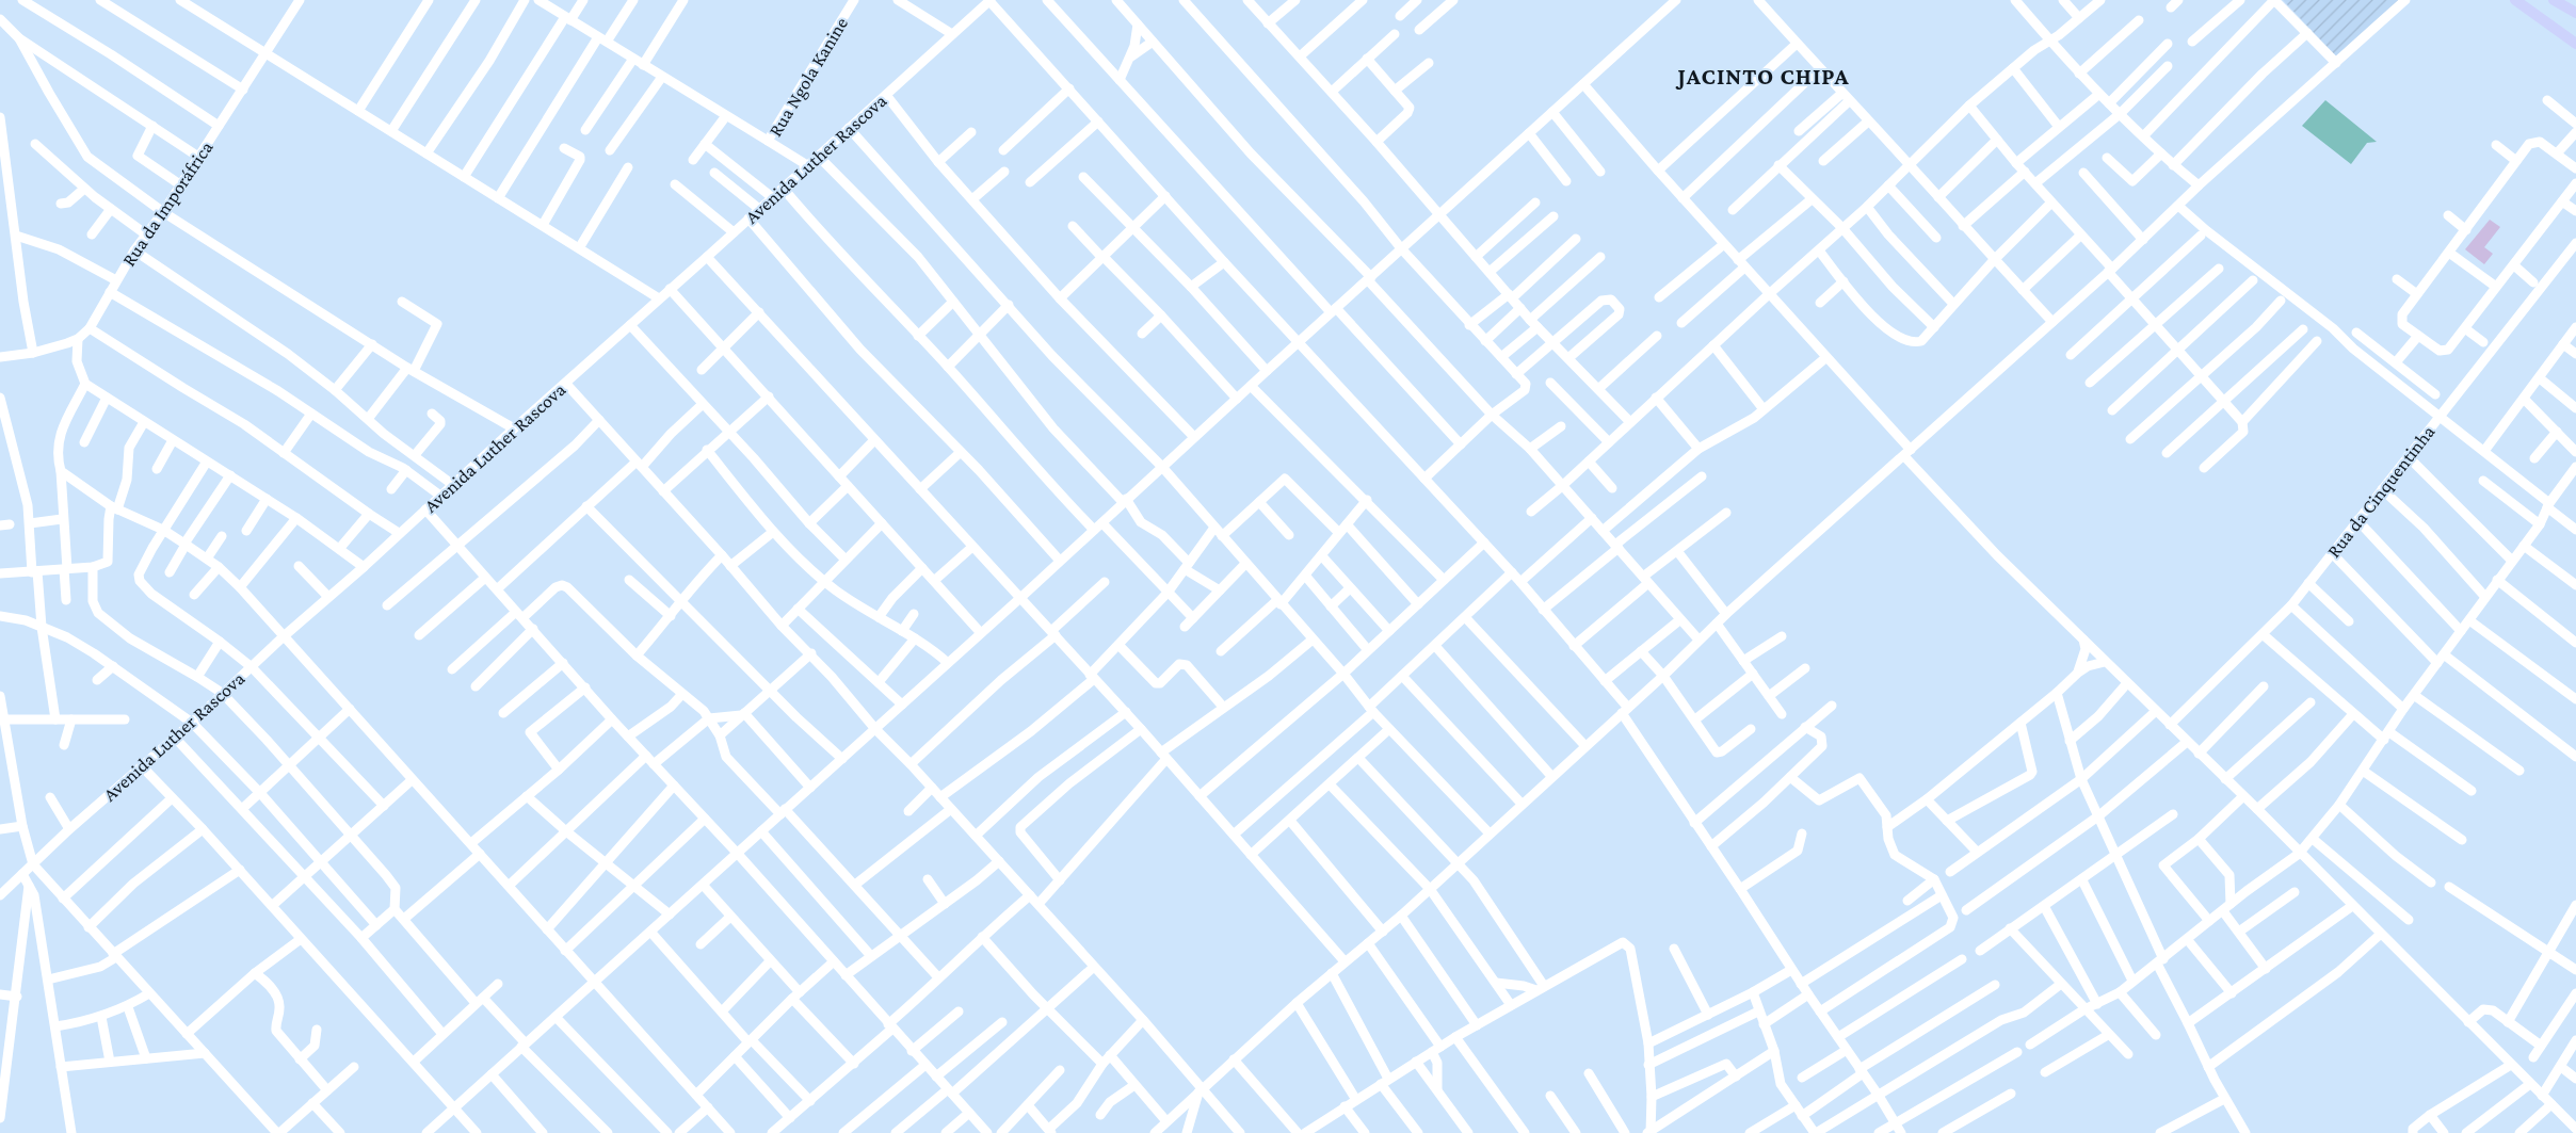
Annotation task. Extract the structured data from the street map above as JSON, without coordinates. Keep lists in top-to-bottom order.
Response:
{
  "streets": {
    "street": [
      "Rua Ngola Kanine",
      "Avenida Luther Rascova",
      "Rua da Imporáfrica",
      "Rua da Cinquentinha"
    ]
  },
  "crossings": [
    ["Rua Ngola Kanine", "Avenida Luther Rascova"]
  ],
  "districts": ["JACINTO CHIPA"]
}
